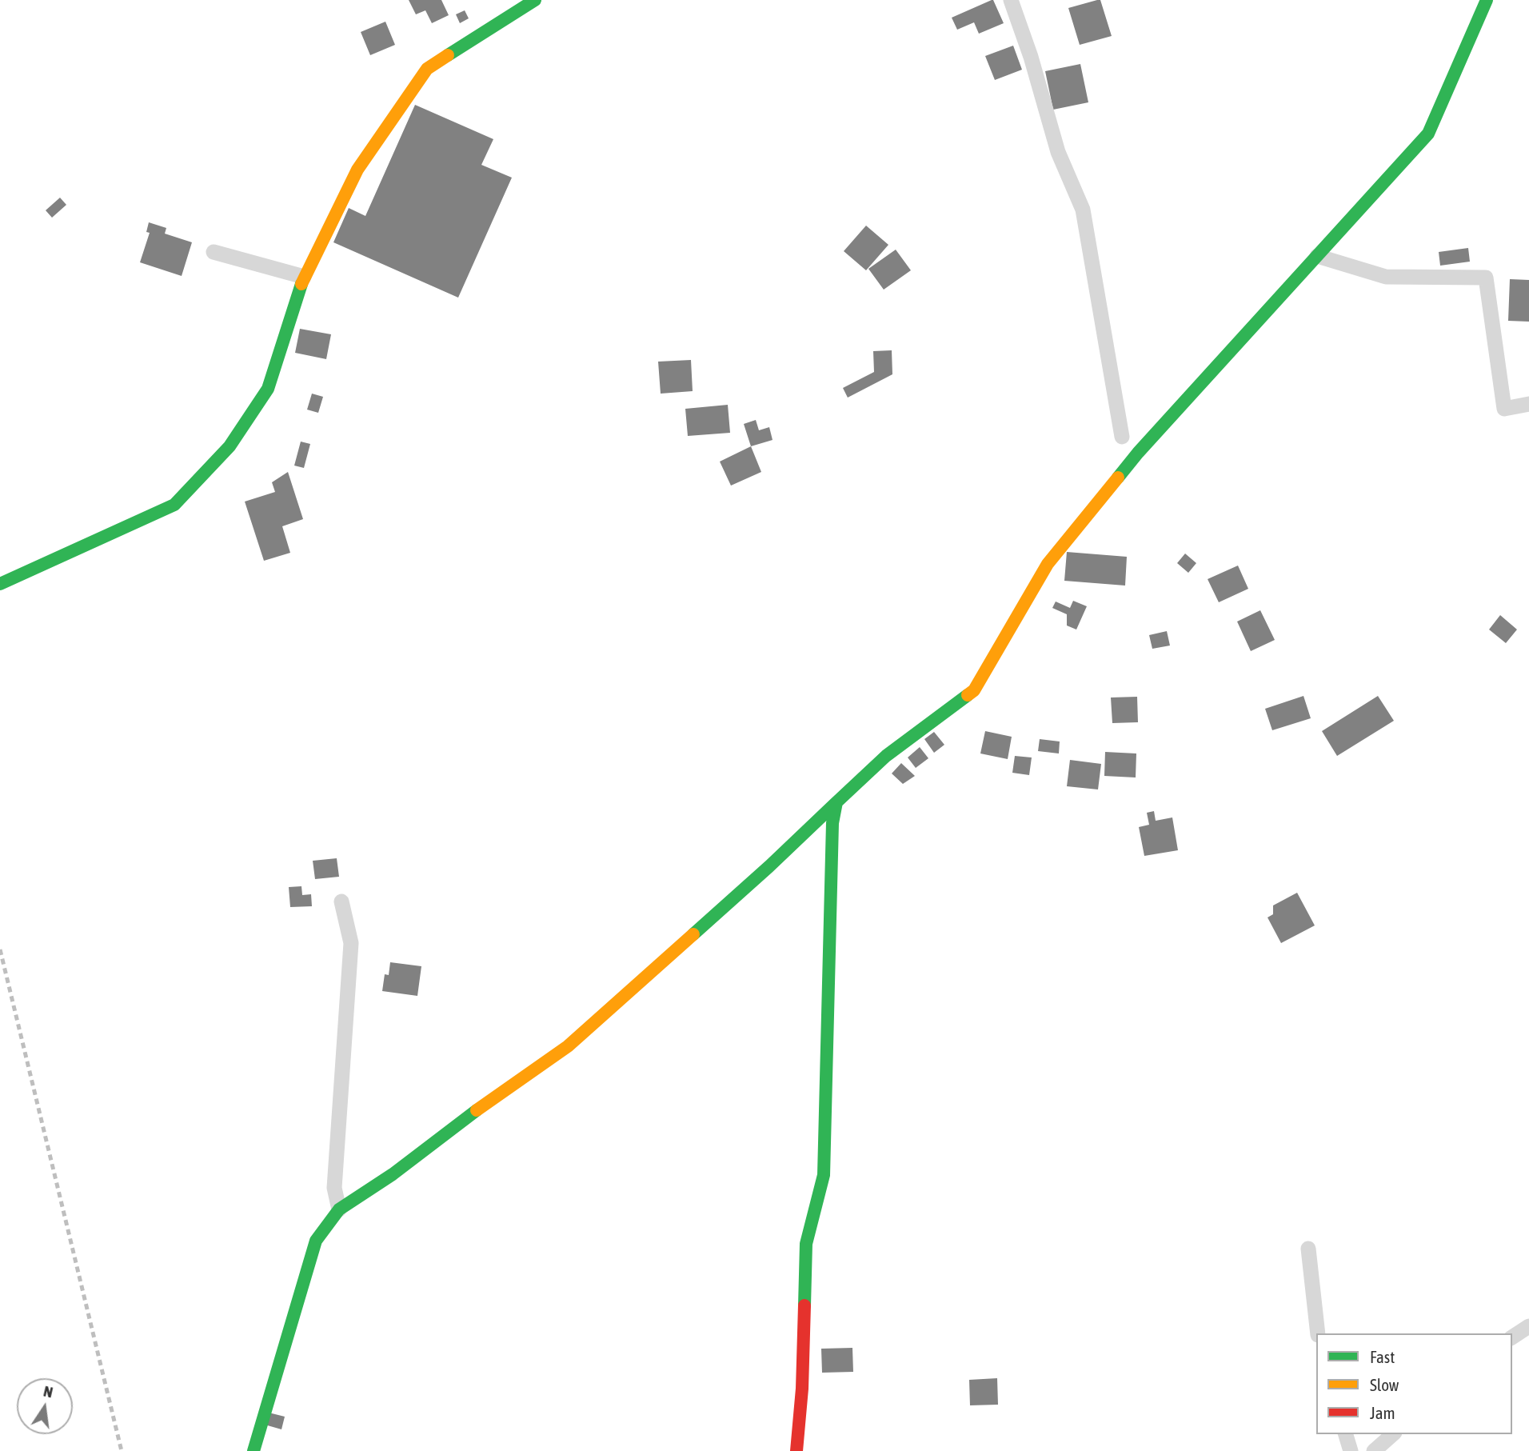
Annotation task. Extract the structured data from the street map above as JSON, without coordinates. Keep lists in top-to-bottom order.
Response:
{
  "legend": ["Fast", "Slow", "Jam"],
  "north": "top"
}
